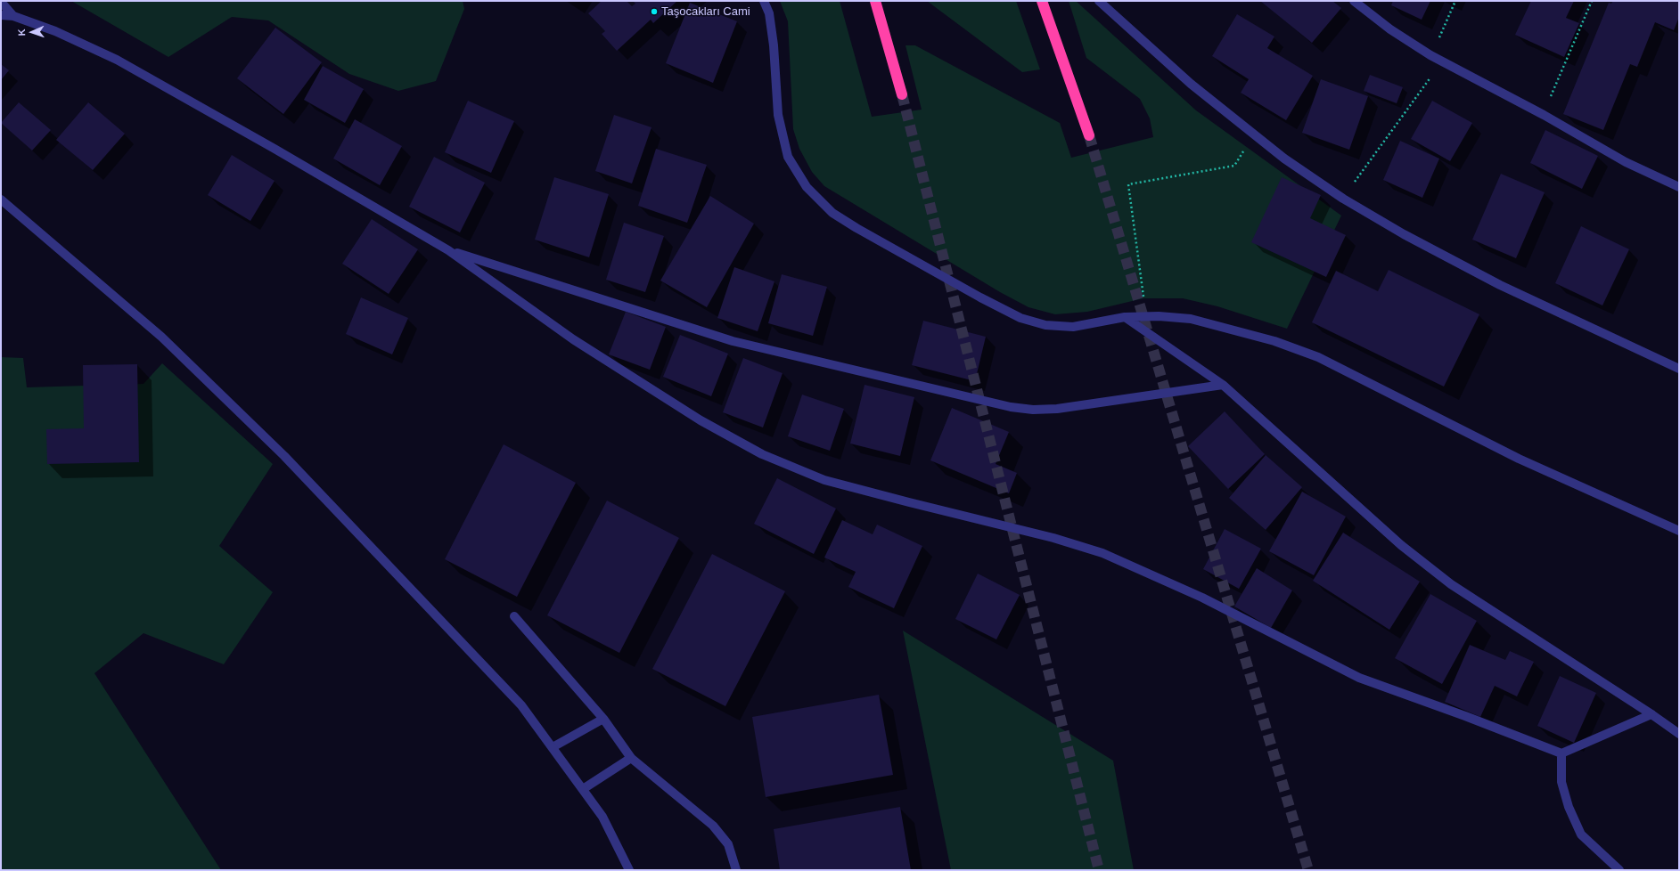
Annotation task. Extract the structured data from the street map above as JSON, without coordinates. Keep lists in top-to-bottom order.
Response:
{
  "places": ["Taşocakları Cami"],
  "north": "left"
}
